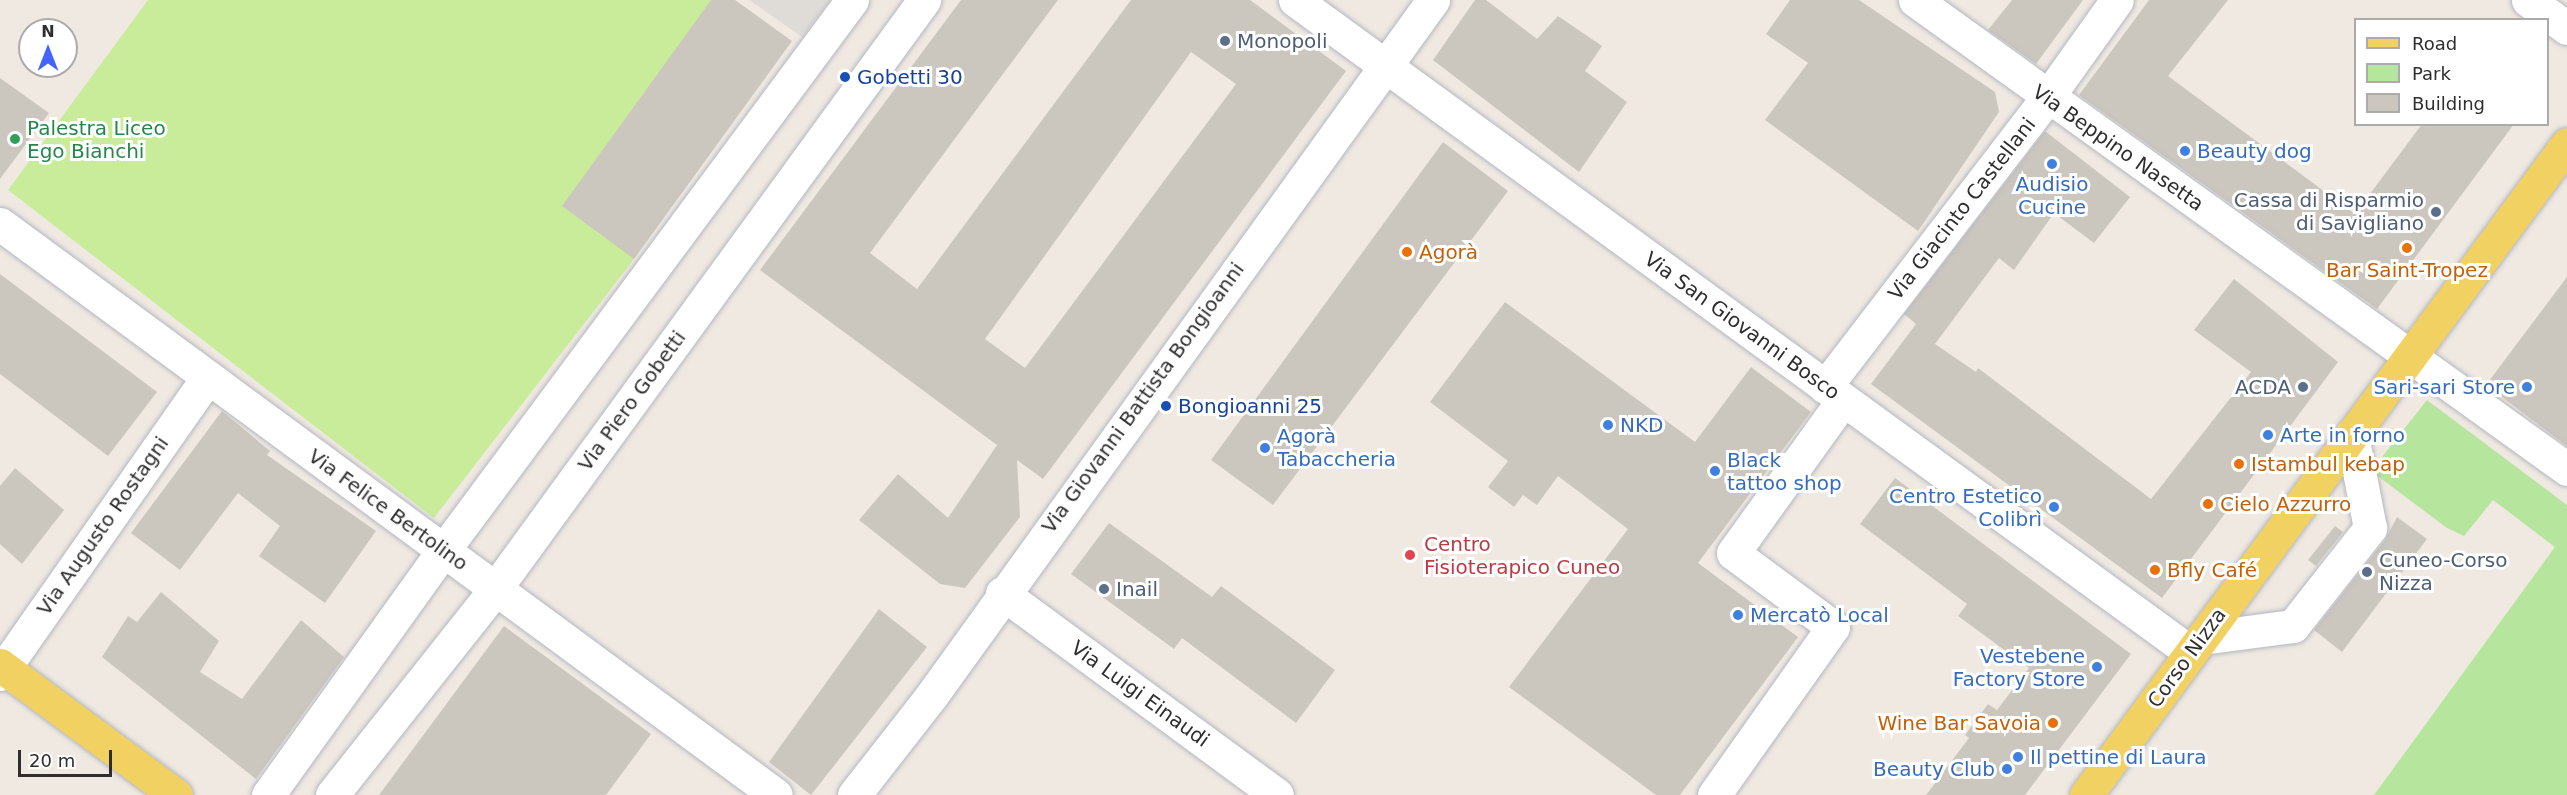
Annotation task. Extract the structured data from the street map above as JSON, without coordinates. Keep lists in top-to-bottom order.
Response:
{
  "streets": {
    "main road": ["Corso Nizza"],
    "street": [
      "Via Beppino Nasetta",
      "Via Giacinto Castellani",
      "Via San Giovanni Bosco",
      "Via Giovanni Battista Bongioanni",
      "Via Piero Gobetti",
      "Via Felice Bertolino",
      "Via Augusto Rostagni",
      "Via Luigi Einaudi"
    ]
  },
  "crossings": [
    ["Via Beppino Nasetta", "Via Giacinto Castellani"],
    ["Via Beppino Nasetta", "Corso Nizza"],
    ["Via Giacinto Castellani", "Via San Giovanni Bosco"],
    ["Via San Giovanni Bosco", "Via Giovanni Battista Bongioanni"],
    ["Via San Giovanni Bosco", "Corso Nizza"],
    ["Via Giovanni Battista Bongioanni", "Via Luigi Einaudi"],
    ["Via Piero Gobetti", "Via Felice Bertolino"],
    ["Via Felice Bertolino", "Via Augusto Rostagni"]
  ],
  "places": [
    "Monopoli",
    "Gobetti 30",
    "Palestra Liceo Ego Bianchi",
    "Beauty dog",
    "Audisio Cucine",
    "Cassa di Risparmio di Savigliano",
    "Bar Saint-Tropez",
    "Agorà",
    "ACDA",
    "Sari-sari Store",
    "Bongioanni 25",
    "NKD",
    "Arte in forno",
    "Agorà Tabaccheria",
    "Istambul kebap",
    "Black tattoo shop",
    "Cielo Azzurro",
    "Centro Estetico Colibrì",
    "Centro Fisioterapico Cuneo",
    "Bfly Café",
    "Cuneo-Corso Nizza",
    "Inail",
    "Mercatò Local",
    "Vestebene Factory Store",
    "Wine Bar Savoia",
    "Il pettine di Laura",
    "Beauty Club"
  ],
  "legend": ["Road", "Park", "Building"],
  "scale_bar": "20 m",
  "north": "top"
}
